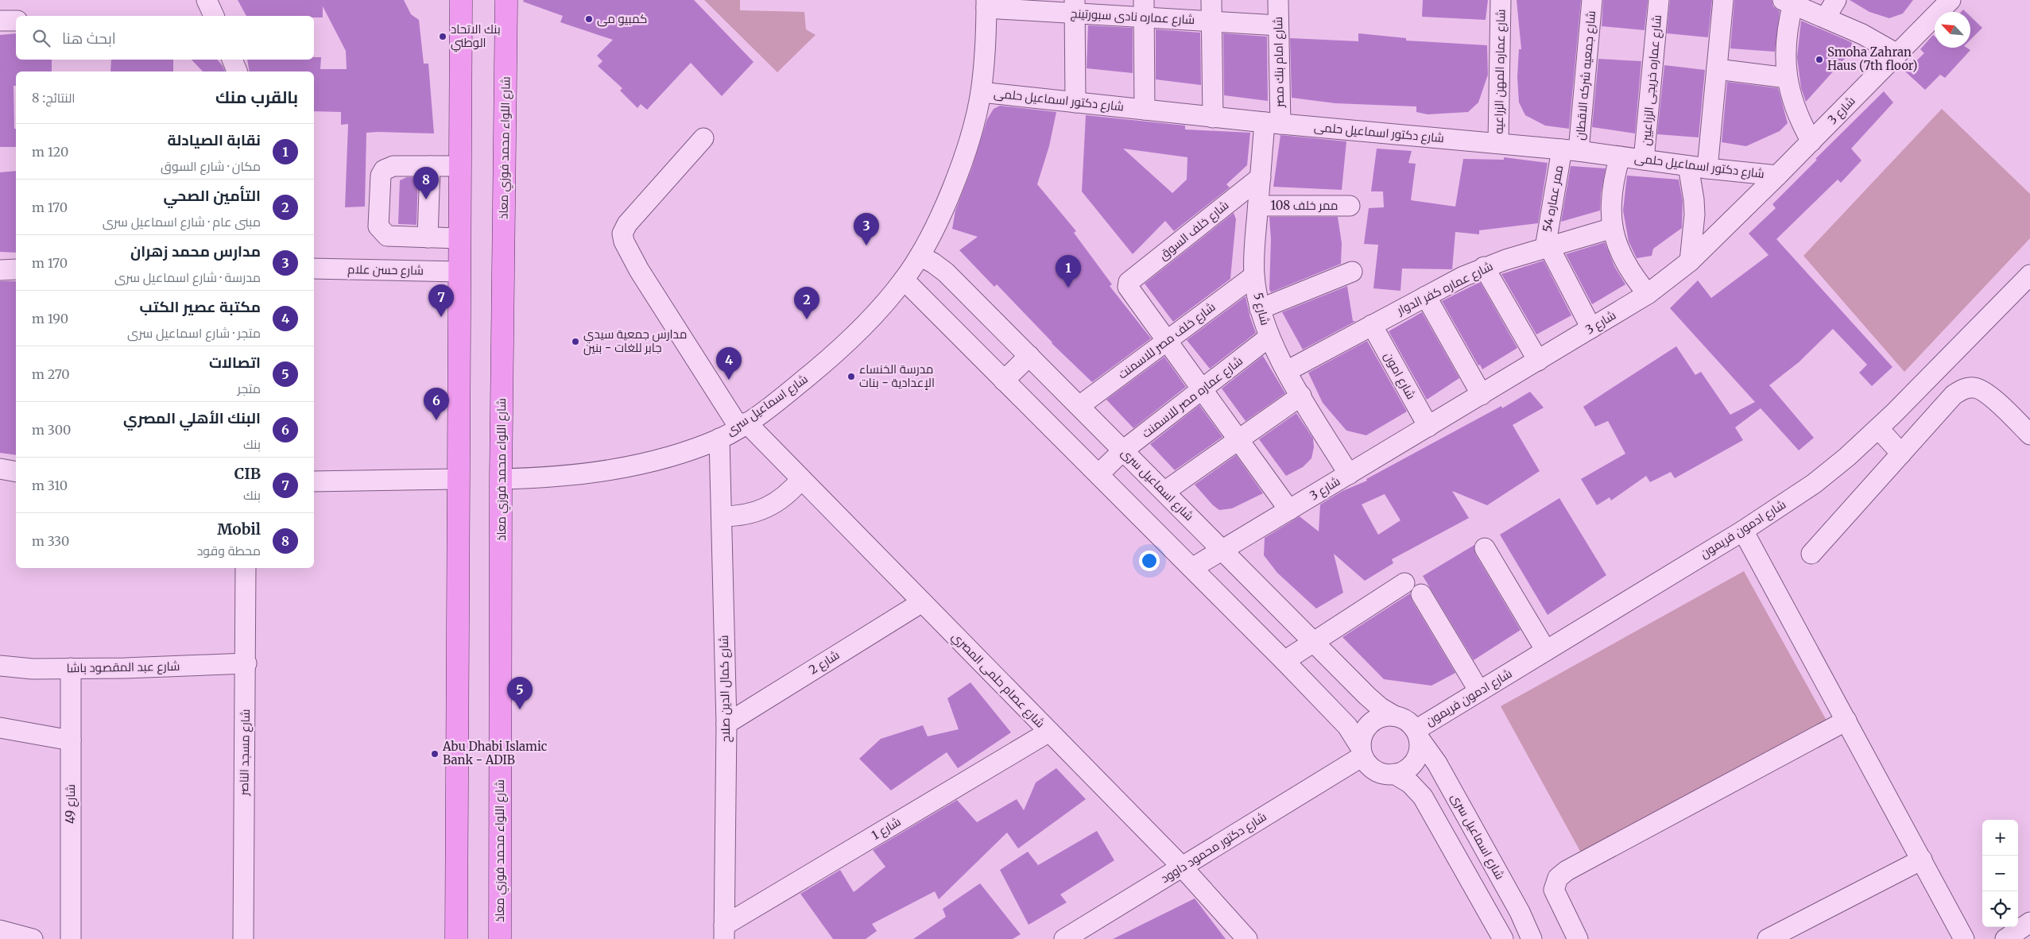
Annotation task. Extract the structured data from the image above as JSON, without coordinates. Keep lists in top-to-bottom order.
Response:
{
  "streets": {
    "main road": ["شارع اللواء محمد فوزي معاذ"],
    "street": [
      "شارع عماره نادى سبورتينج",
      "شارع امام بنك مصر",
      "شارع عماره المهن الزراعيه",
      "شارع جمعيه شركه الاقطان",
      "شارع عماره خريجى الزراعيين",
      "شارع دكتور اسماعيل حلمى",
      "شارع 3",
      "ممر عماره 54",
      "ممر خلف 108",
      "شارع خلف السوق",
      "شارع حسن علام",
      "شارع عماره كفر الدوار",
      "شارع 5",
      "شارع خلف مصر للاسمنت",
      "شارع امون",
      "شارع عماره مصر للاسمنت",
      "شارع اسماعيل سرى",
      "شارع ادمون فريمون",
      "شارع 2",
      "شارع عبد المقصود باشا",
      "شارع عصام حلمى المصري",
      "شارع كمال الدين صلاح",
      "شارع مسجد الناصر",
      "شارع 49",
      "شارع 1",
      "شارع دكتور محمود داوود"
    ]
  },
  "crossings": [
    ["شارع عماره نادى سبورتينج", "شارع امام بنك مصر"],
    ["شارع عماره نادى سبورتينج", "شارع اسماعيل سرى"],
    ["شارع امام بنك مصر", "شارع دكتور اسماعيل حلمى"],
    ["شارع امام بنك مصر", "شارع 5"],
    ["شارع عماره المهن الزراعيه", "شارع دكتور اسماعيل حلمى"],
    ["شارع جمعيه شركه الاقطان", "شارع دكتور اسماعيل حلمى"],
    ["شارع جمعيه شركه الاقطان", "ممر عماره 54"],
    ["شارع عماره خريجى الزراعيين", "شارع دكتور اسماعيل حلمى"],
    ["شارع دكتور اسماعيل حلمى", "شارع 3"],
    ["شارع دكتور اسماعيل حلمى", "ممر عماره 54"],
    ["شارع دكتور اسماعيل حلمى", "شارع 5"],
    ["شارع دكتور اسماعيل حلمى", "شارع اسماعيل سرى"],
    ["شارع 3", "شارع 5"],
    ["شارع 3", "شارع امون"],
    ["شارع 3", "شارع اسماعيل سرى"],
    ["شارع اللواء محمد فوزي معاذ", "شارع اسماعيل سرى"],
    ["ممر عماره 54", "شارع عماره كفر الدوار"],
    ["ممر خلف 108", "شارع 5"],
    ["شارع خلف السوق", "شارع 5"],
    ["شارع خلف السوق", "شارع خلف مصر للاسمنت"],
    ["شارع عماره كفر الدوار", "شارع 5"],
    ["شارع عماره كفر الدوار", "شارع امون"],
    ["شارع 5", "شارع خلف مصر للاسمنت"],
    ["شارع 5", "شارع عماره مصر للاسمنت"],
    ["شارع خلف مصر للاسمنت", "شارع اسماعيل سرى"],
    ["شارع عماره مصر للاسمنت", "شارع اسماعيل سرى"],
    ["شارع اسماعيل سرى", "شارع ادمون فريمون"],
    ["شارع اسماعيل سرى", "شارع عصام حلمى المصري"],
    ["شارع اسماعيل سرى", "شارع كمال الدين صلاح"],
    ["شارع اسماعيل سرى", "شارع دكتور محمود داوود"],
    ["شارع ادمون فريمون", "شارع دكتور محمود داوود"],
    ["شارع 2", "شارع عصام حلمى المصري"],
    ["شارع 2", "شارع كمال الدين صلاح"],
    ["شارع عبد المقصود باشا", "شارع مسجد الناصر"],
    ["شارع عبد المقصود باشا", "شارع 49"],
    ["شارع عصام حلمى المصري", "شارع 1"],
    ["شارع عصام حلمى المصري", "شارع دكتور محمود داوود"],
    ["شارع كمال الدين صلاح", "شارع 1"]
  ],
  "places": [
    "كمبيو مى",
    "بنك الاتحاد الوطني",
    "Smoha Zahran Haus (7th floor)",
    "مدارس جمعية سيدي جابر للغات - بنين",
    "مدرسة الخنساء الإعدادية - بنات",
    "Abu Dhabi Islamic Bank - ADIB"
  ],
  "north": "top left",
  "page": {
    "search": "ابحث هنا",
    "heading": ["بالقرب منك", "النتائج: 8"],
    "list": [
      {
        "mark": "1",
        "name": "نقابة الصيادلة",
        "note": "مكان · شارع السوق",
        "value": "120 m"
      },
      {
        "mark": "2",
        "name": "التأمين الصحي",
        "note": "مبنى عام · شارع اسماعيل سرى",
        "value": "170 m"
      },
      {
        "mark": "3",
        "name": "مدارس محمد زهران",
        "note": "مدرسة · شارع اسماعيل سرى",
        "value": "170 m"
      },
      {
        "mark": "4",
        "name": "مكتبة عصير الكتب",
        "note": "متجر · شارع اسماعيل سرى",
        "value": "190 m"
      },
      {
        "mark": "5",
        "name": "اتصالات",
        "note": "متجر",
        "value": "270 m"
      },
      {
        "mark": "6",
        "name": "البنك الأهلي المصري",
        "note": "بنك",
        "value": "300 m"
      },
      {
        "mark": "7",
        "name": "CIB",
        "note": "بنك",
        "value": "310 m"
      },
      {
        "mark": "8",
        "name": "Mobil",
        "note": "محطة وقود",
        "value": "330 m"
      }
    ],
    "pins": [
      "8",
      "3",
      "1",
      "7",
      "2",
      "4",
      "6",
      "5"
    ],
    "map_buttons": ["+", "−"]
  }
}
